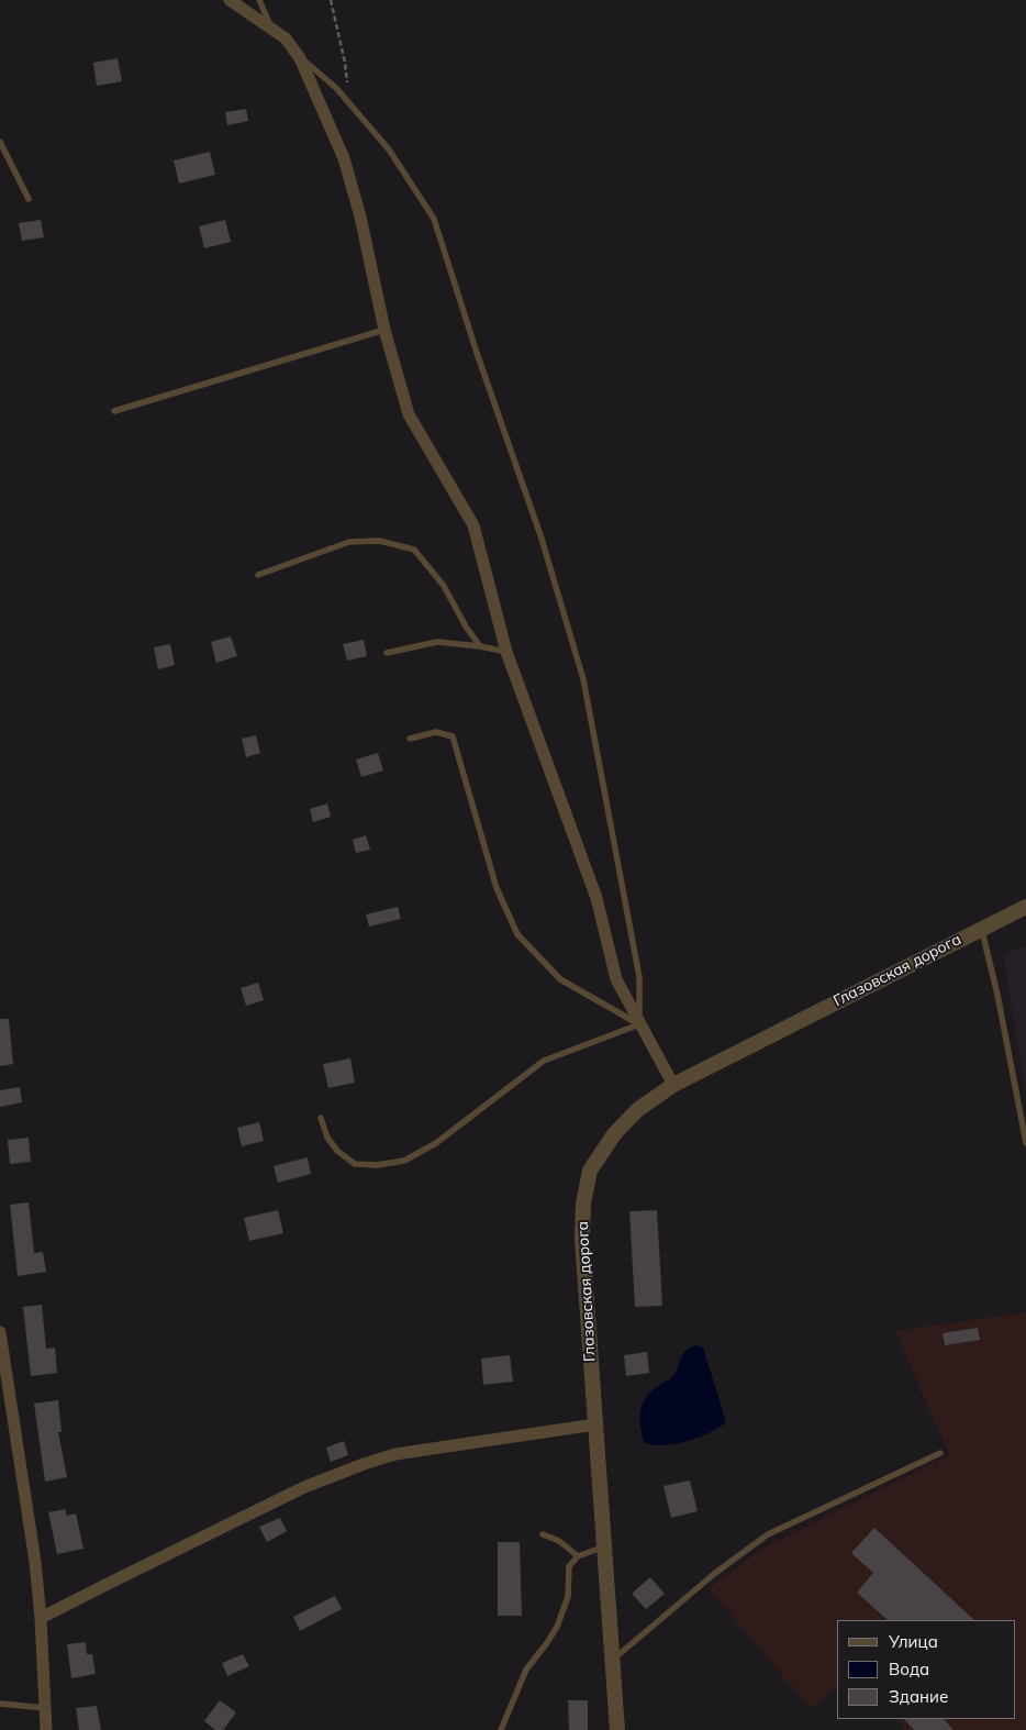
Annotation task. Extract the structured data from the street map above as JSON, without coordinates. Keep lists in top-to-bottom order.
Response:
{
  "streets": {
    "street": ["Глазовская дорога"]
  },
  "legend": ["Улица", "Вода", "Здание"]
}
